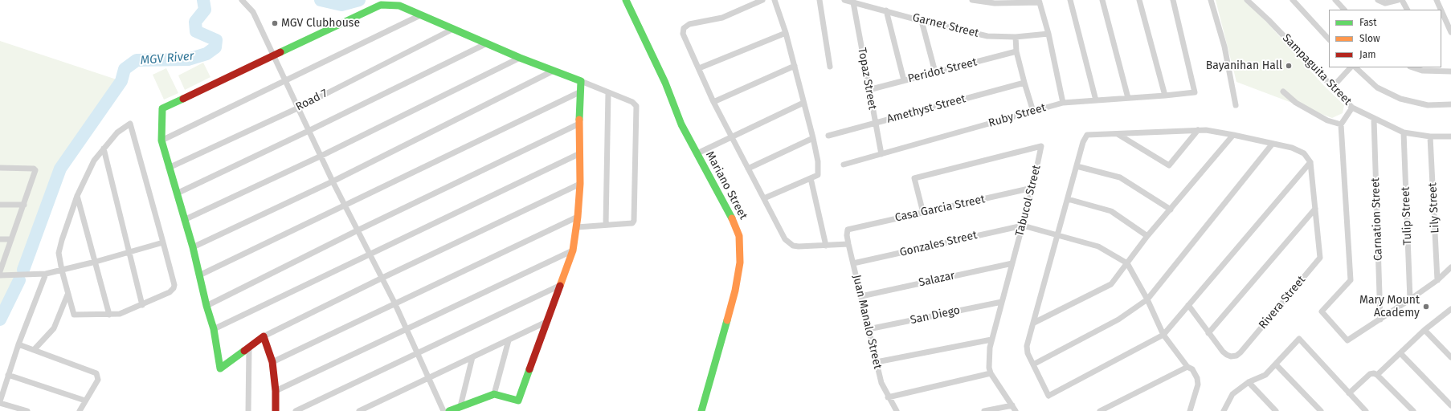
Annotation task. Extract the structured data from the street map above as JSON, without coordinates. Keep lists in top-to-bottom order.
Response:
{
  "streets": {
    "street": [
      "Garnet Street",
      "Sampaguita Street",
      "Peridot Street",
      "Topaz Street",
      "Road 7",
      "Amethyst Street",
      "Ruby Street",
      "Mariano Street",
      "Tabucol Street",
      "Lily Street",
      "Casa Garcia Street",
      "Tulip Street",
      "Carnation Street",
      "Gonzales Street",
      "Salazar",
      "Rivera Street",
      "San Diego",
      "Juan Manalo Street"
    ]
  },
  "crossings": [
    ["Garnet Street", "Topaz Street"],
    ["Sampaguita Street", "Lily Street"],
    ["Sampaguita Street", "Tulip Street"],
    ["Sampaguita Street", "Carnation Street"],
    ["Peridot Street", "Topaz Street"],
    ["Topaz Street", "Amethyst Street"],
    ["Topaz Street", "Ruby Street"],
    ["Tabucol Street", "Casa Garcia Street"],
    ["Tabucol Street", "Gonzales Street"],
    ["Tabucol Street", "Salazar"],
    ["Tabucol Street", "San Diego"],
    ["Casa Garcia Street", "Juan Manalo Street"],
    ["Gonzales Street", "Juan Manalo Street"],
    ["Salazar", "Juan Manalo Street"],
    ["San Diego", "Juan Manalo Street"]
  ],
  "water": ["MGV River"],
  "places": ["MGV Clubhouse", "Bayanihan Hall", "Mary Mount Academy"],
  "legend": ["Fast", "Slow", "Jam"]
}
